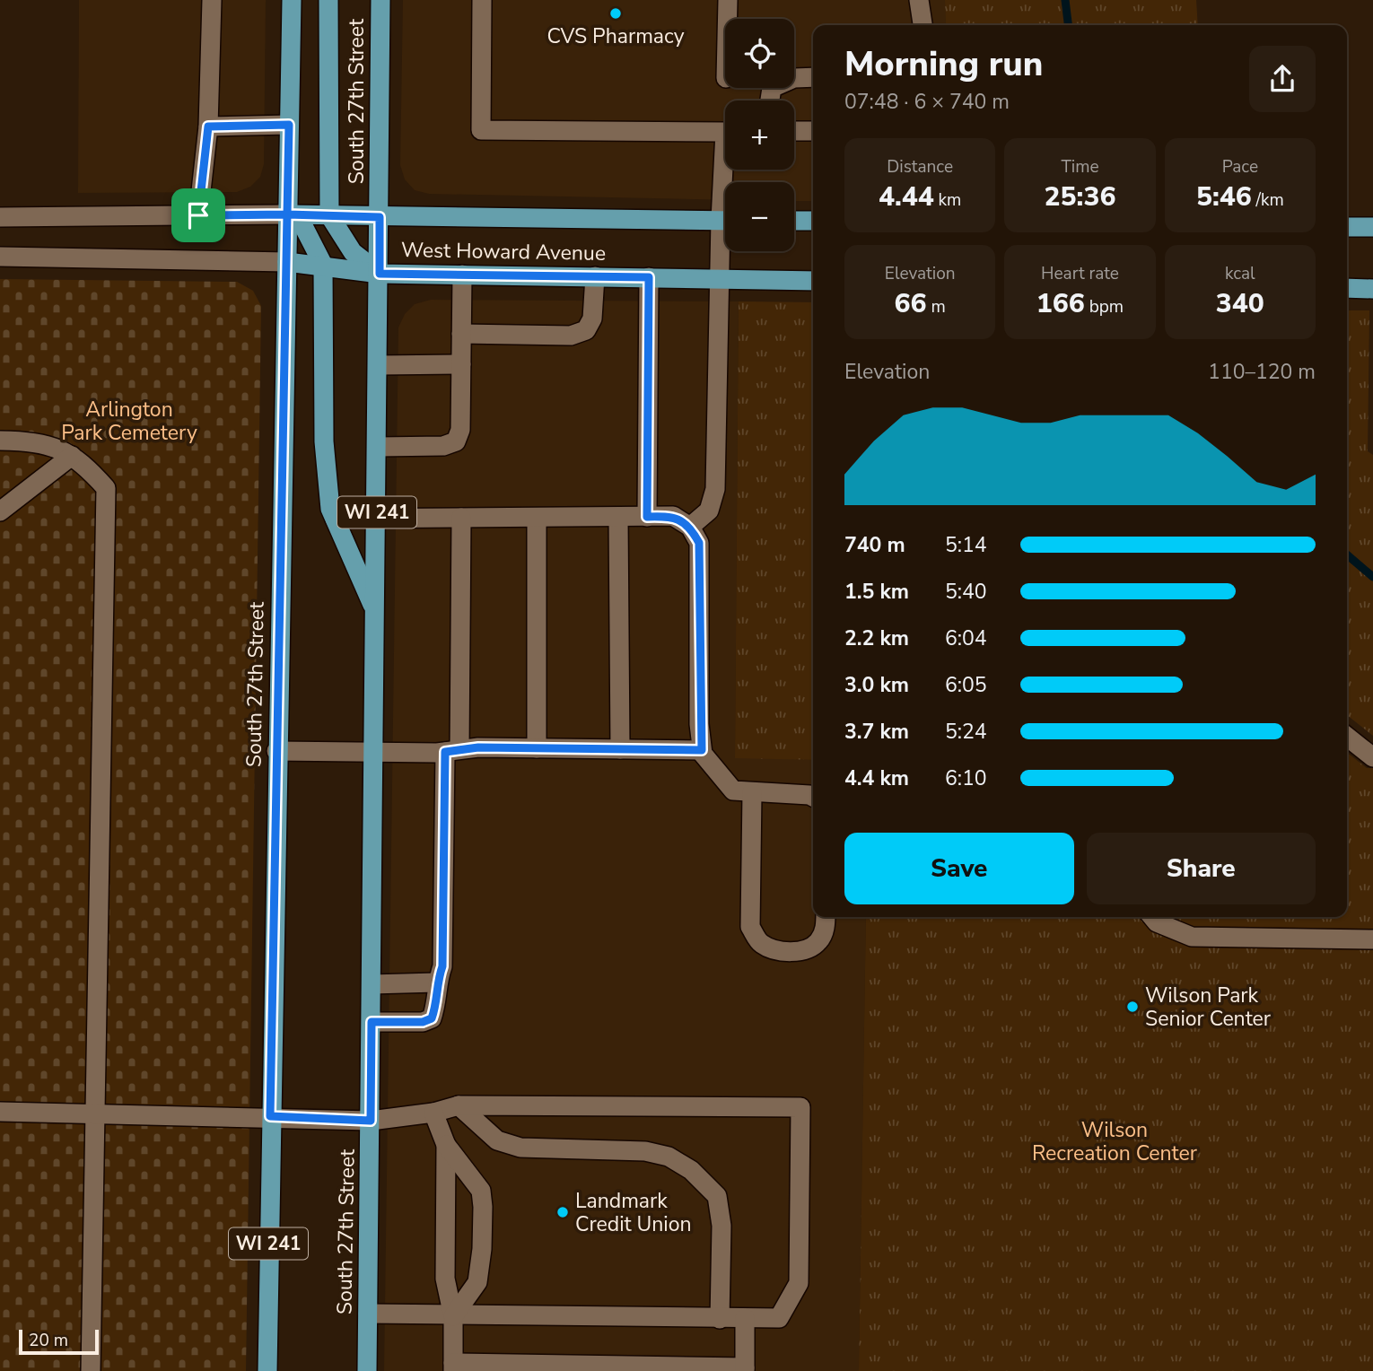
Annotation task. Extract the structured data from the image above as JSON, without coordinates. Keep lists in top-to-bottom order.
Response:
{
  "streets": {
    "main road": ["South 27th Street", "West Howard Avenue", "WI 241"]
  },
  "crossings": [
    ["South 27th Street", "West Howard Avenue"]
  ],
  "parks": ["Arlington Park Cemetery", "Wilson Recreation Center"],
  "places": ["CVS Pharmacy", "Wilson Park Senior Center", "Landmark Credit Union"],
  "scale_bar": "20 m",
  "page": {
    "map_buttons": ["+", "−"],
    "heading": ["Morning run", "07:48 · 6 × 740 m"],
    "stats": [
      ["Distance", "4.44 km"],
      ["Time", "25:36"],
      ["Pace", "5:46 /km"],
      ["Elevation", "66 m"],
      ["Heart rate", "166 bpm"],
      ["kcal", "340"]
    ],
    "chart": ["Elevation", "110–120 m"],
    "list": [
      {
        "name": "740 m",
        "note": "5:14"
      },
      {
        "name": "1.5 km",
        "note": "5:40"
      },
      {
        "name": "2.2 km",
        "note": "6:04"
      },
      {
        "name": "3.0 km",
        "note": "6:05"
      },
      {
        "name": "3.7 km",
        "note": "5:24"
      },
      {
        "name": "4.4 km",
        "note": "6:10"
      }
    ],
    "buttons": ["Save", "Share"],
    "scale": "20 m"
  }
}
